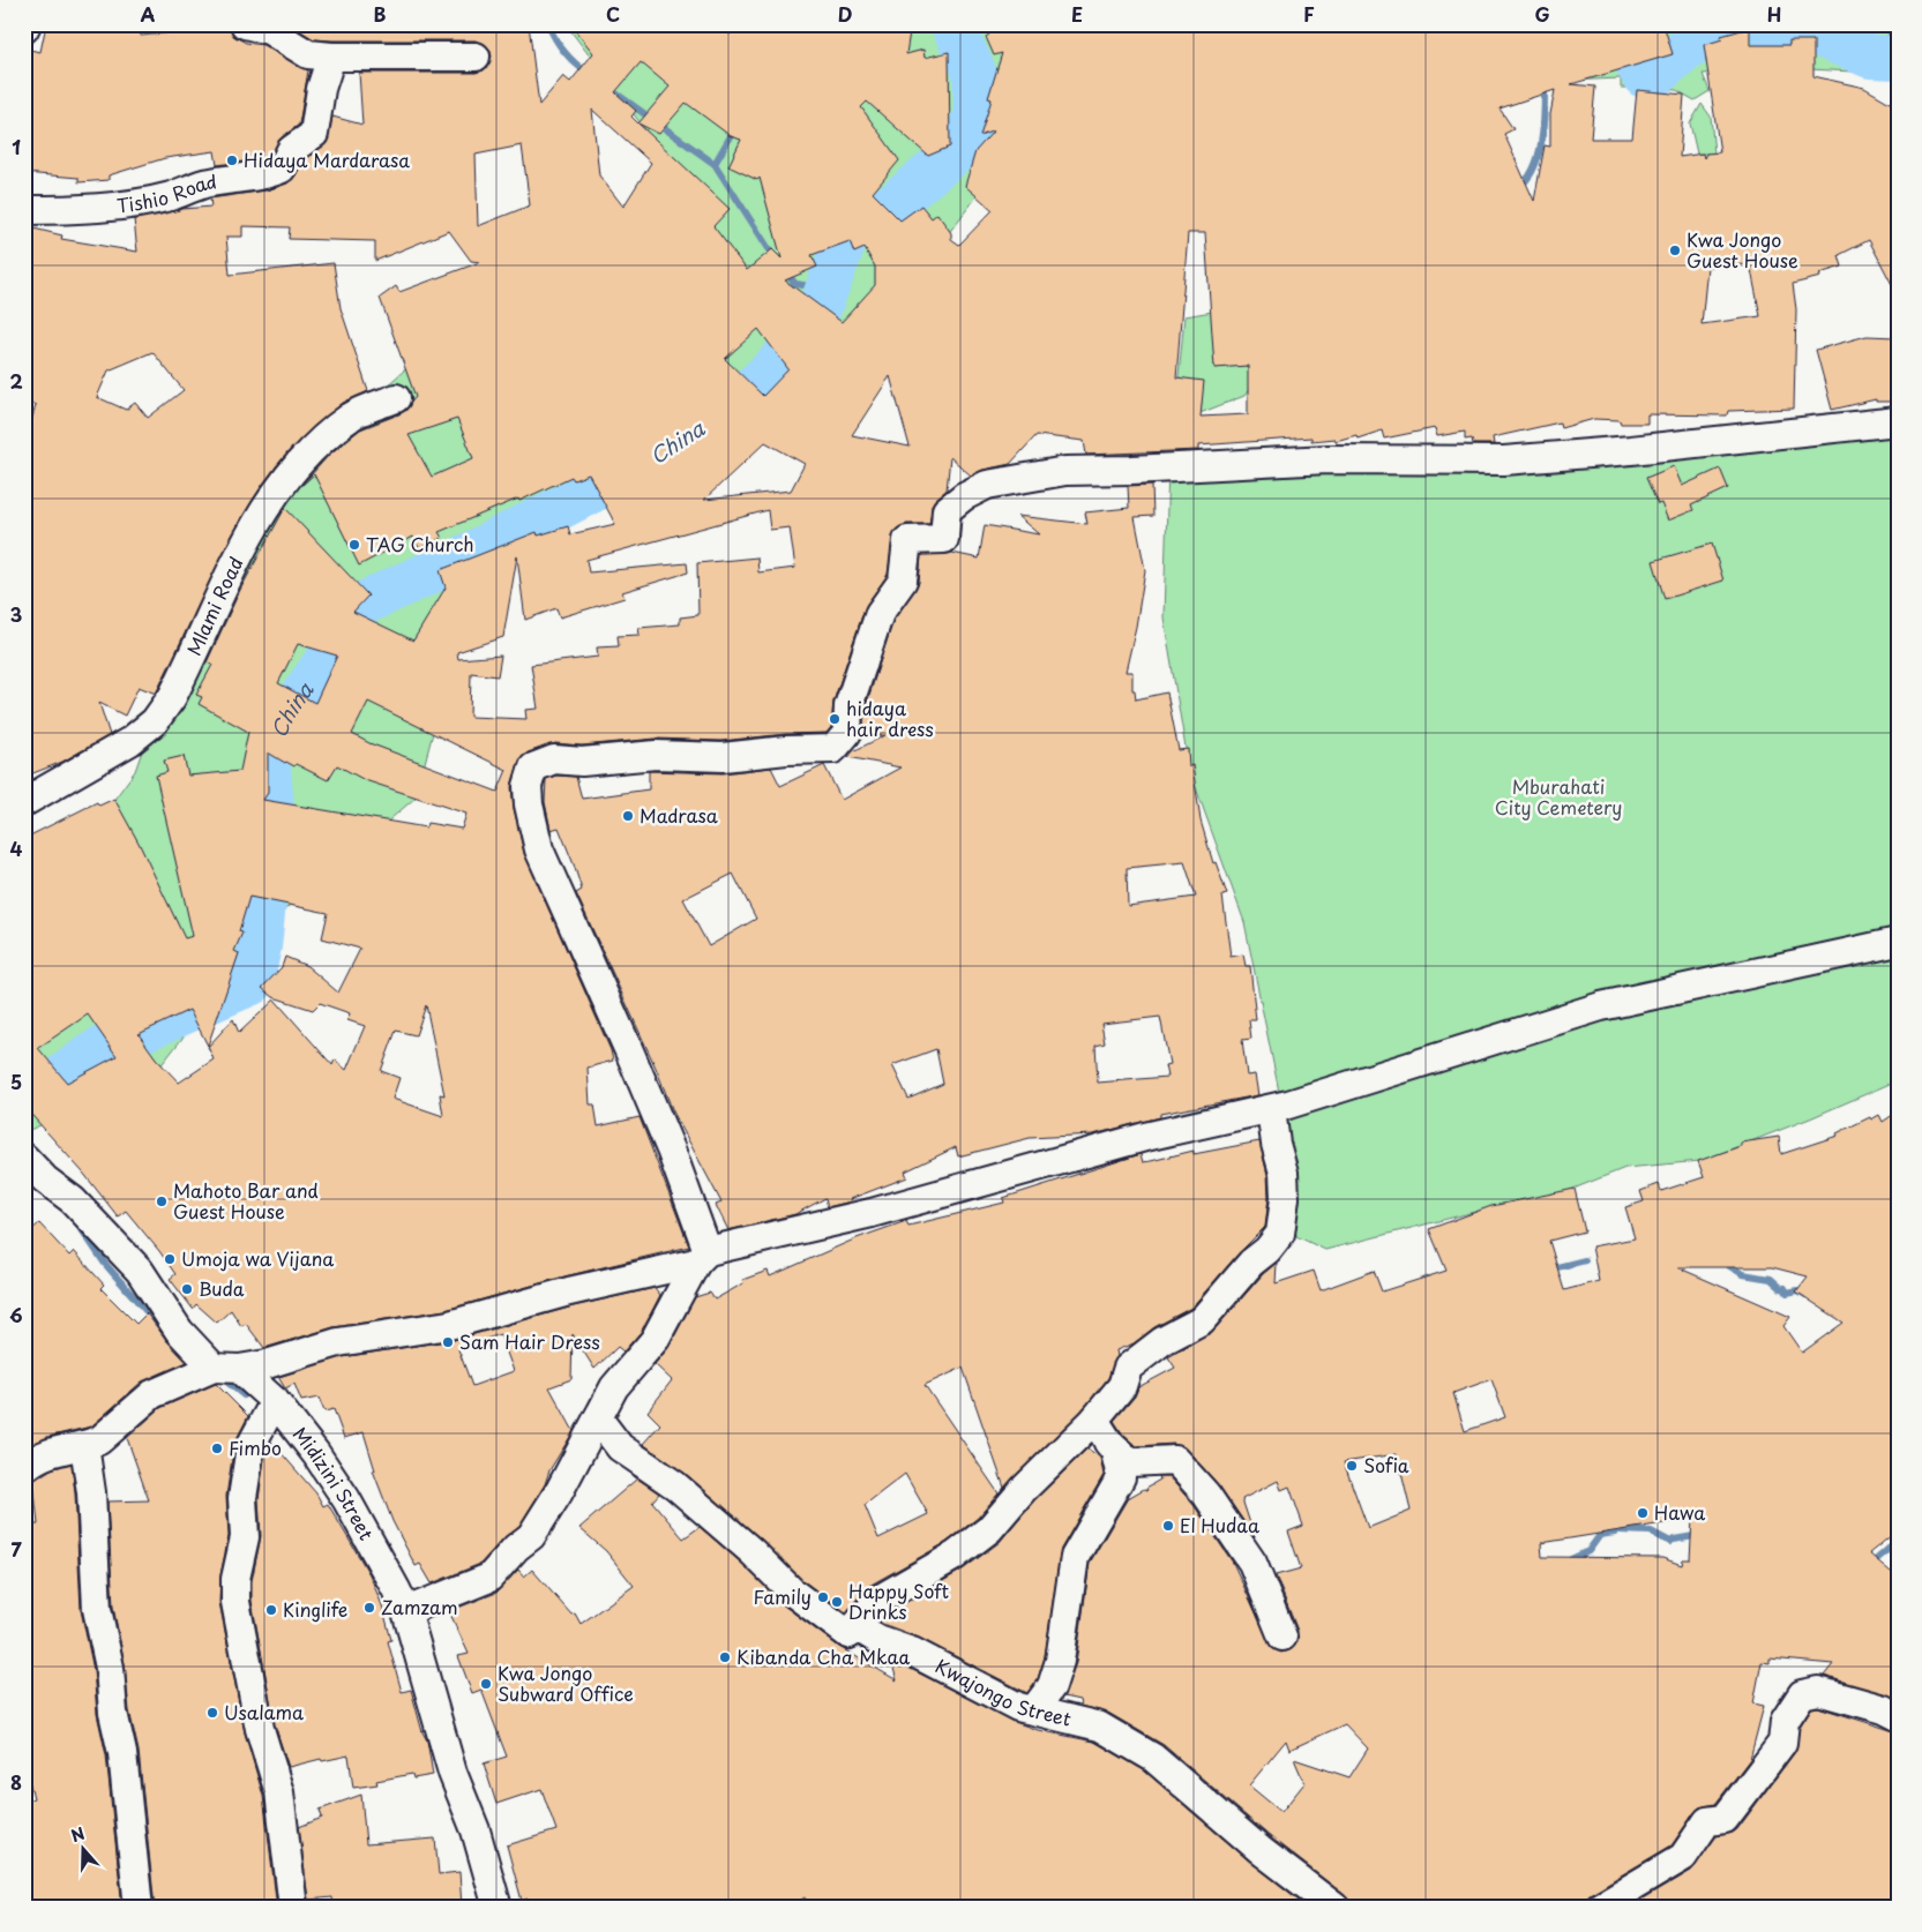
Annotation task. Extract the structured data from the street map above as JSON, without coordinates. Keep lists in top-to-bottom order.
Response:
{
  "streets": {
    "street": [
      "Tishio Road",
      "Mlami Road",
      "Midizini Street",
      "Kwajongo Street"
    ]
  },
  "water": ["China"],
  "parks": ["Mburahati City Cemetery"],
  "places": [
    "Hidaya Mardarasa",
    "Kwa Jongo Guest House",
    "TAG Church",
    "hidaya hair dress",
    "Madrasa",
    "Mahoto Bar and Guest House",
    "Umoja wa Vijana",
    "Buda",
    "Sam Hair Dress",
    "Fimbo",
    "Sofia",
    "Hawa",
    "El Hudaa",
    "Family",
    "Happy Soft Drinks",
    "Zamzam",
    "Kinglife",
    "Kibanda Cha Mkaa",
    "Kwa Jongo Subward Office",
    "Usalama"
  ],
  "north": "top",
  "grid": {
    "columns": [
      "A",
      "B",
      "C",
      "D",
      "E",
      "F",
      "G",
      "H"
    ],
    "rows": [
      "1",
      "2",
      "3",
      "4",
      "5",
      "6",
      "7",
      "8"
    ]
  }
}
